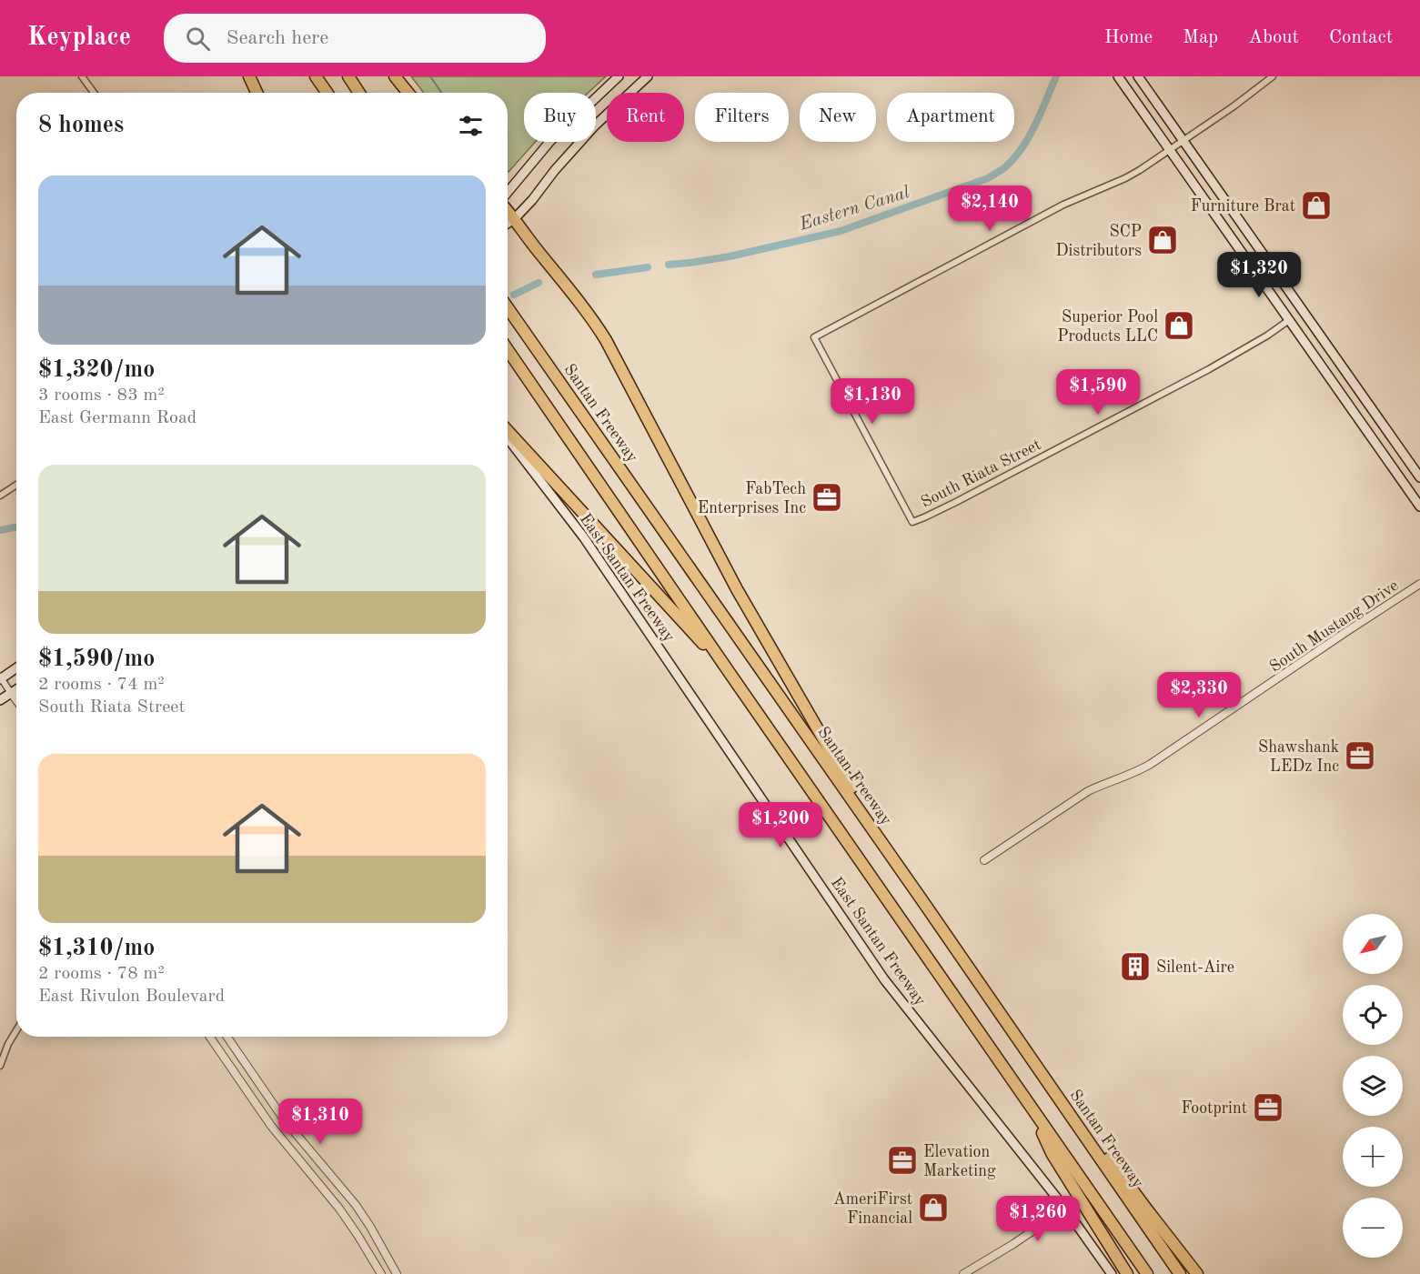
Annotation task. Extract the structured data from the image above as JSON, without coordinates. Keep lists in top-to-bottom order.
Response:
{
  "streets": {
    "highway": ["Santan Freeway"],
    "main road": ["East Santan Freeway"],
    "street": ["South Riata Street", "South Mustang Drive"]
  },
  "water": ["Eastern Canal"],
  "places": {
    "shop": [
      "Furniture Brat",
      "SCP Distributors",
      "Superior Pool Products LLC",
      "AmeriFirst Financial"
    ],
    "office": [
      "FabTech Enterprises Inc",
      "Shawshank LEDz Inc",
      "Footprint",
      "Elevation Marketing"
    ],
    "building": ["Silent-Aire"]
  },
  "north": "bottom left",
  "page": {
    "header": "Keyplace",
    "search": "Search here",
    "nav": [
      "Home",
      "Map",
      "About",
      "Contact"
    ],
    "chip": [
      "Buy",
      "Rent",
      "Filters",
      "New",
      "Apartment"
    ],
    "heading": "8 homes",
    "list": [
      {
        "name": "$1,320/mo",
        "note": "3 rooms · 83 m² · East Germann Road"
      },
      {
        "name": "$1,590/mo",
        "note": "2 rooms · 74 m² · South Riata Street"
      },
      {
        "name": "$1,310/mo",
        "note": "2 rooms · 78 m² · East Rivulon Boulevard"
      }
    ],
    "price": [
      "$2,140",
      "$1,320",
      "$1,590",
      "$1,130",
      "$2,330",
      "$1,200",
      "$1,310",
      "$1,260"
    ],
    "map_buttons": ["+", "−"]
  }
}
